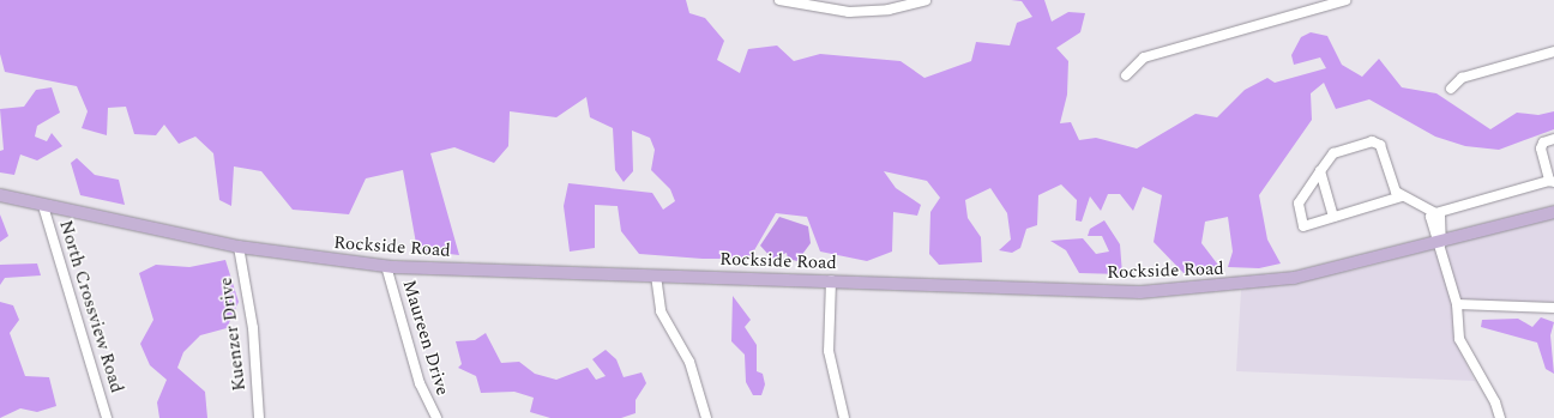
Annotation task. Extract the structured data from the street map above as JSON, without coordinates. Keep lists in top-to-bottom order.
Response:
{
  "streets": {
    "main road": ["Rockside Road"],
    "street": ["North Crossview Road", "Kuenzer Drive", "Maureen Drive"]
  },
  "crossings": [
    ["Rockside Road", "North Crossview Road"],
    ["Rockside Road", "Kuenzer Drive"],
    ["Rockside Road", "Maureen Drive"]
  ]
}
